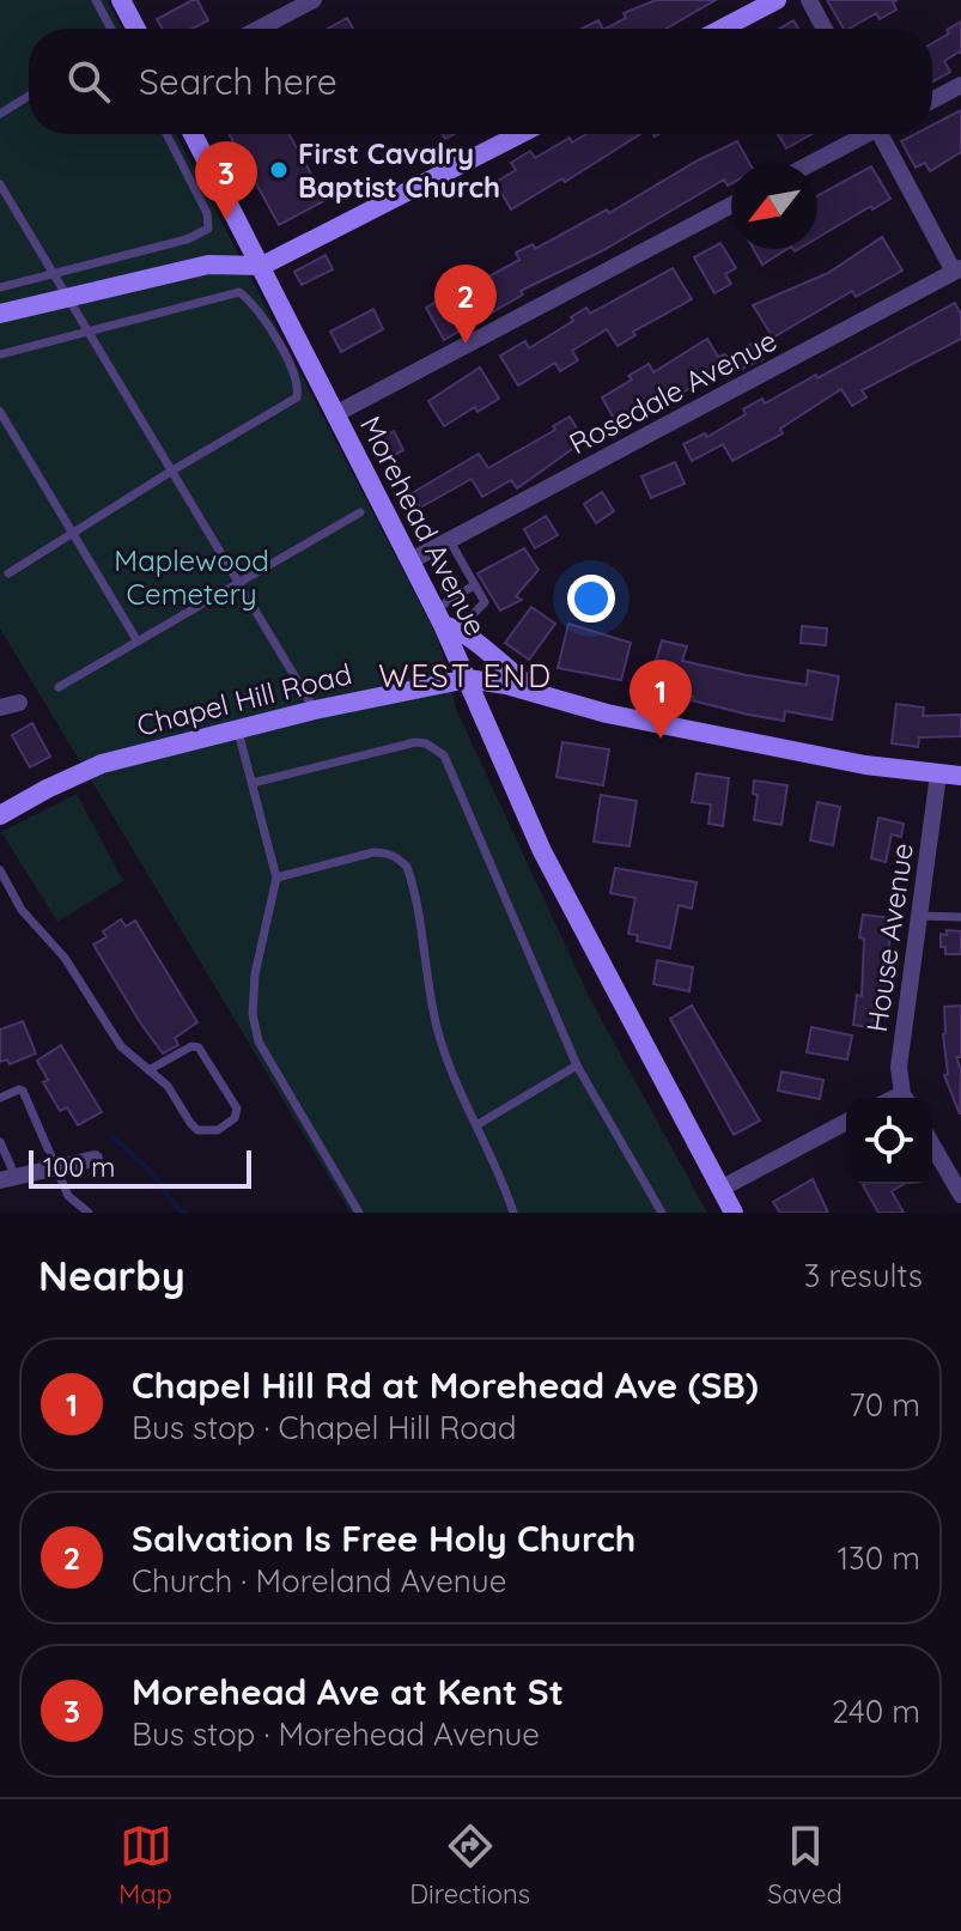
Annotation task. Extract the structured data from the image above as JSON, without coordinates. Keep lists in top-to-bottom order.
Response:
{
  "streets": {
    "street": [
      "Rosedale Avenue",
      "Morehead Avenue",
      "Chapel Hill Road",
      "House Avenue"
    ]
  },
  "crossings": [
    ["Rosedale Avenue", "Morehead Avenue"],
    ["Morehead Avenue", "Chapel Hill Road"],
    ["Chapel Hill Road", "House Avenue"]
  ],
  "districts": ["WEST END"],
  "parks": ["Maplewood Cemetery"],
  "places": ["First Cavalry Baptist Church"],
  "scale_bar": "100 m",
  "north": "bottom left",
  "page": {
    "search": "Search here",
    "pins": ["3", "2", "1"],
    "scale": "100 m",
    "heading": ["Nearby", "3 results"],
    "list": [
      {
        "mark": "1",
        "name": "Chapel Hill Rd at Morehead Ave (SB)",
        "note": "Bus stop · Chapel Hill Road",
        "value": "70 m"
      },
      {
        "mark": "2",
        "name": "Salvation Is Free Holy Church",
        "note": "Church · Moreland Avenue",
        "value": "130 m"
      },
      {
        "mark": "3",
        "name": "Morehead Ave at Kent St",
        "note": "Bus stop · Morehead Avenue",
        "value": "240 m"
      }
    ],
    "nav": ["Map", "Directions", "Saved"]
  }
}
